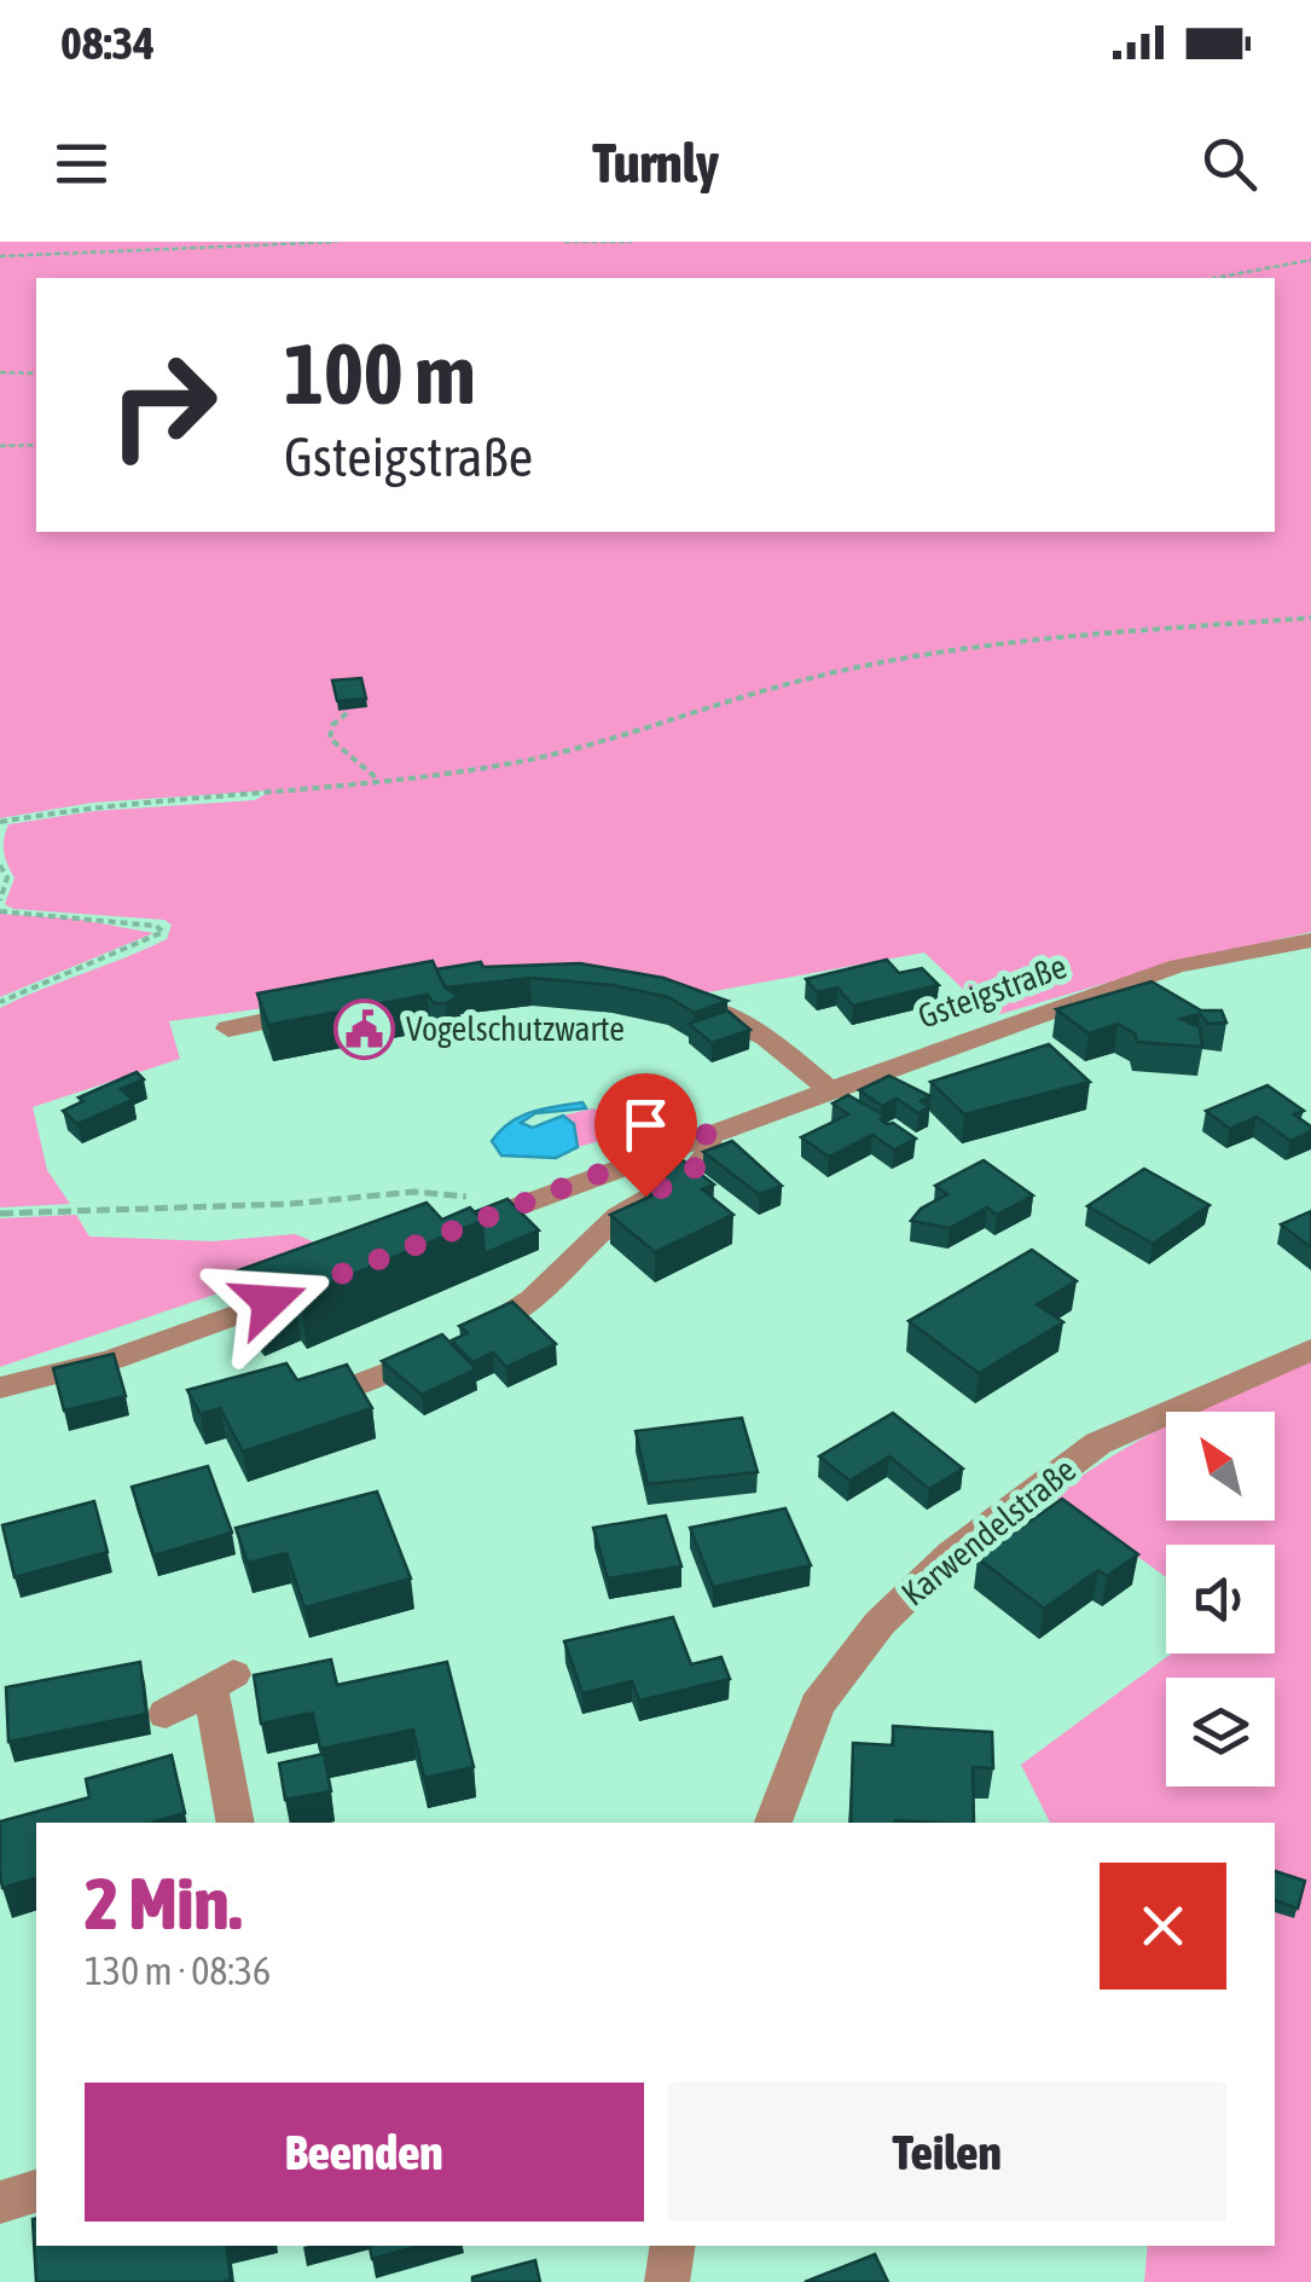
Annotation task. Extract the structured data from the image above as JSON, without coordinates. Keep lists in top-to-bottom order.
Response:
{
  "streets": {
    "street": ["Gsteigstraße", "Karwendelstraße"]
  },
  "places": {
    "public building": ["Vogelschutzwarte"]
  },
  "north": "top left",
  "page": {
    "status": "08:34",
    "header": "Turnly",
    "turn": ["100 m", "Gsteigstraße"],
    "heading": ["2 Min.", "130 m · 08:36"],
    "buttons": ["Beenden", "Teilen"]
  }
}
